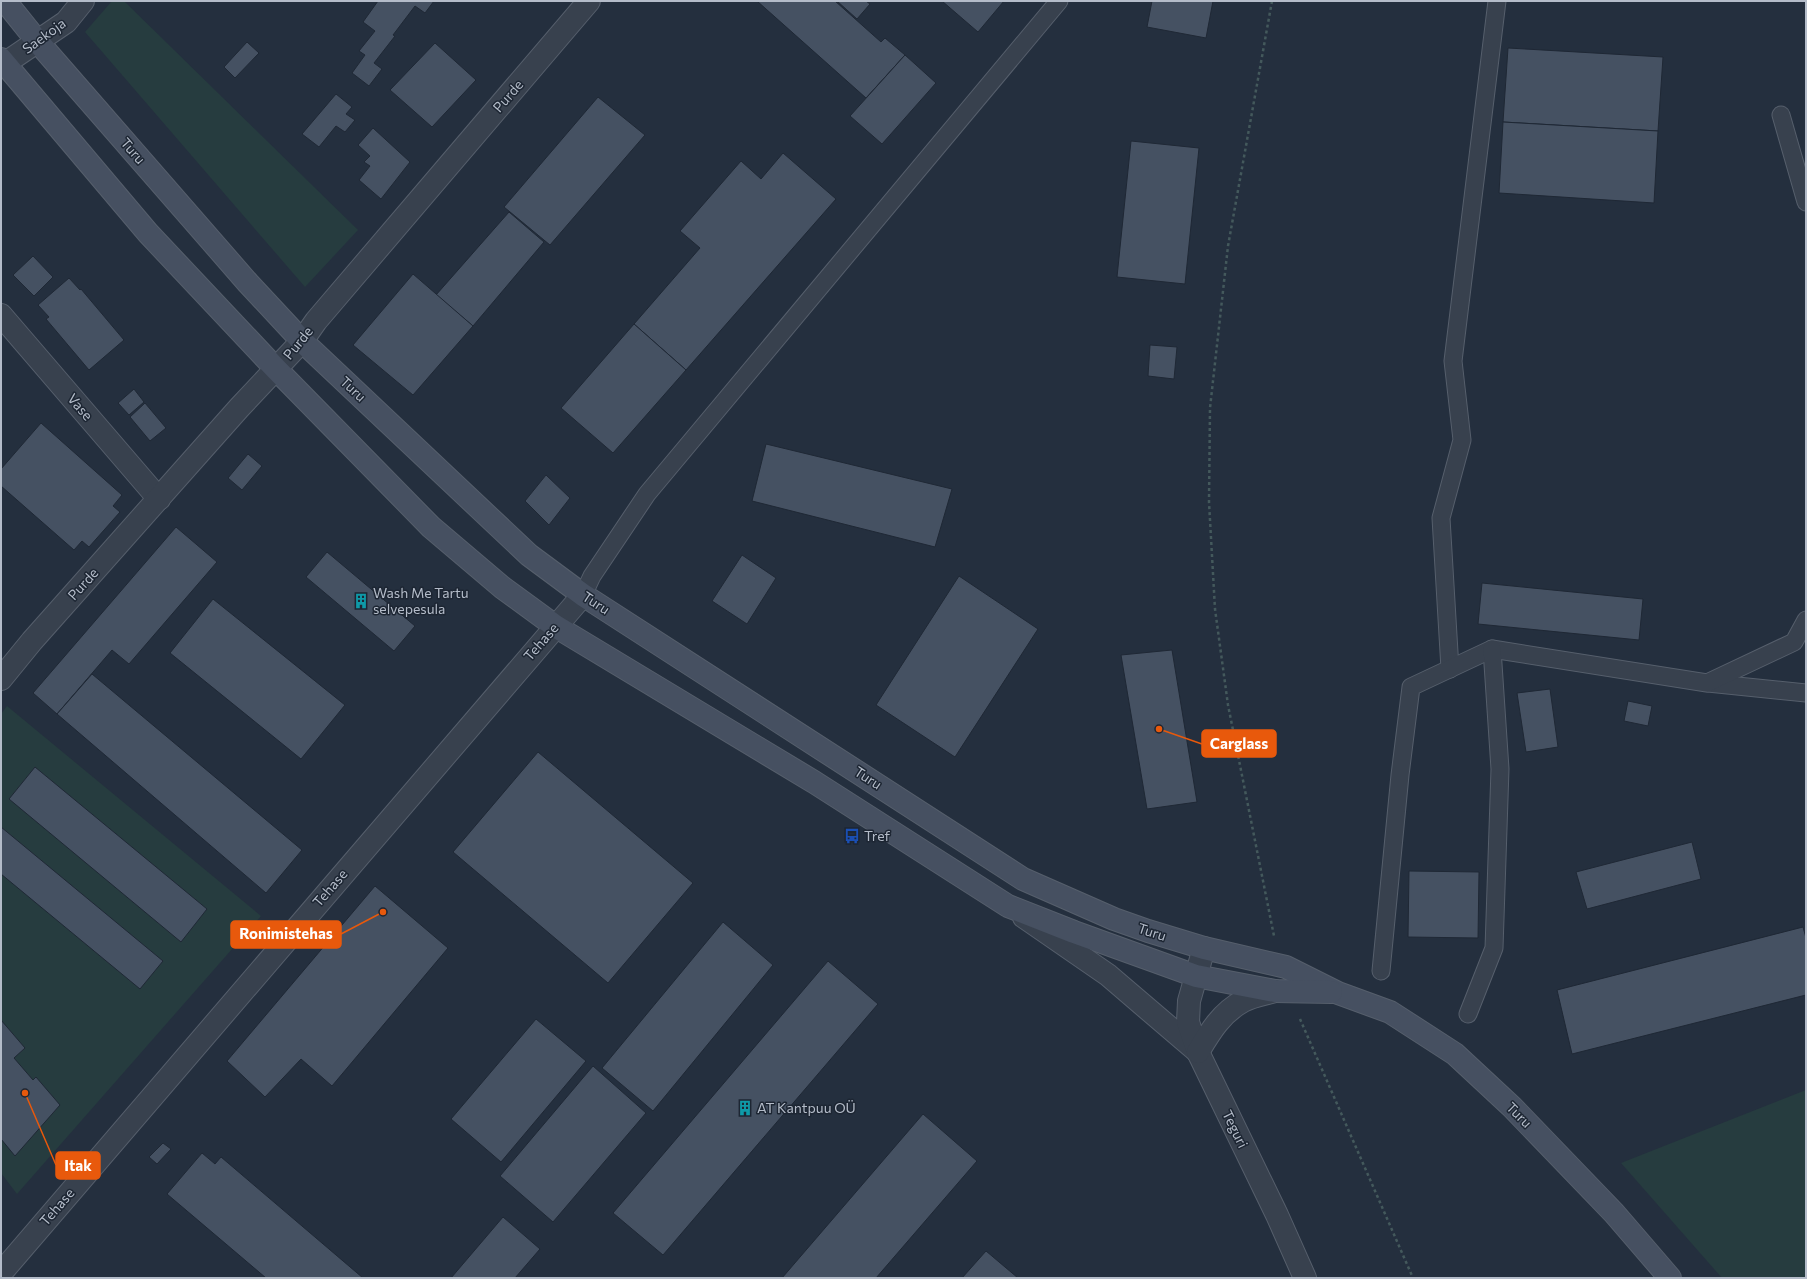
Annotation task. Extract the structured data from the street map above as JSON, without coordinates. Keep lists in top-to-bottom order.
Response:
{
  "streets": {
    "main road": ["Turu"],
    "street": [
      "Saekoja",
      "Purde",
      "Vase",
      "Tehase",
      "Teguri"
    ]
  },
  "crossings": [
    ["Saekoja", "Turu"],
    ["Purde", "Turu"],
    ["Purde", "Vase"],
    ["Turu", "Tehase"],
    ["Turu", "Teguri"]
  ],
  "places": {
    "building": ["Wash Me Tartu selvepesula", "AT Kantpuu OÜ"],
    "other": ["Carglass", "Ronimistehas", "Itak"],
    "bus stop": ["Tref"]
  }
}
